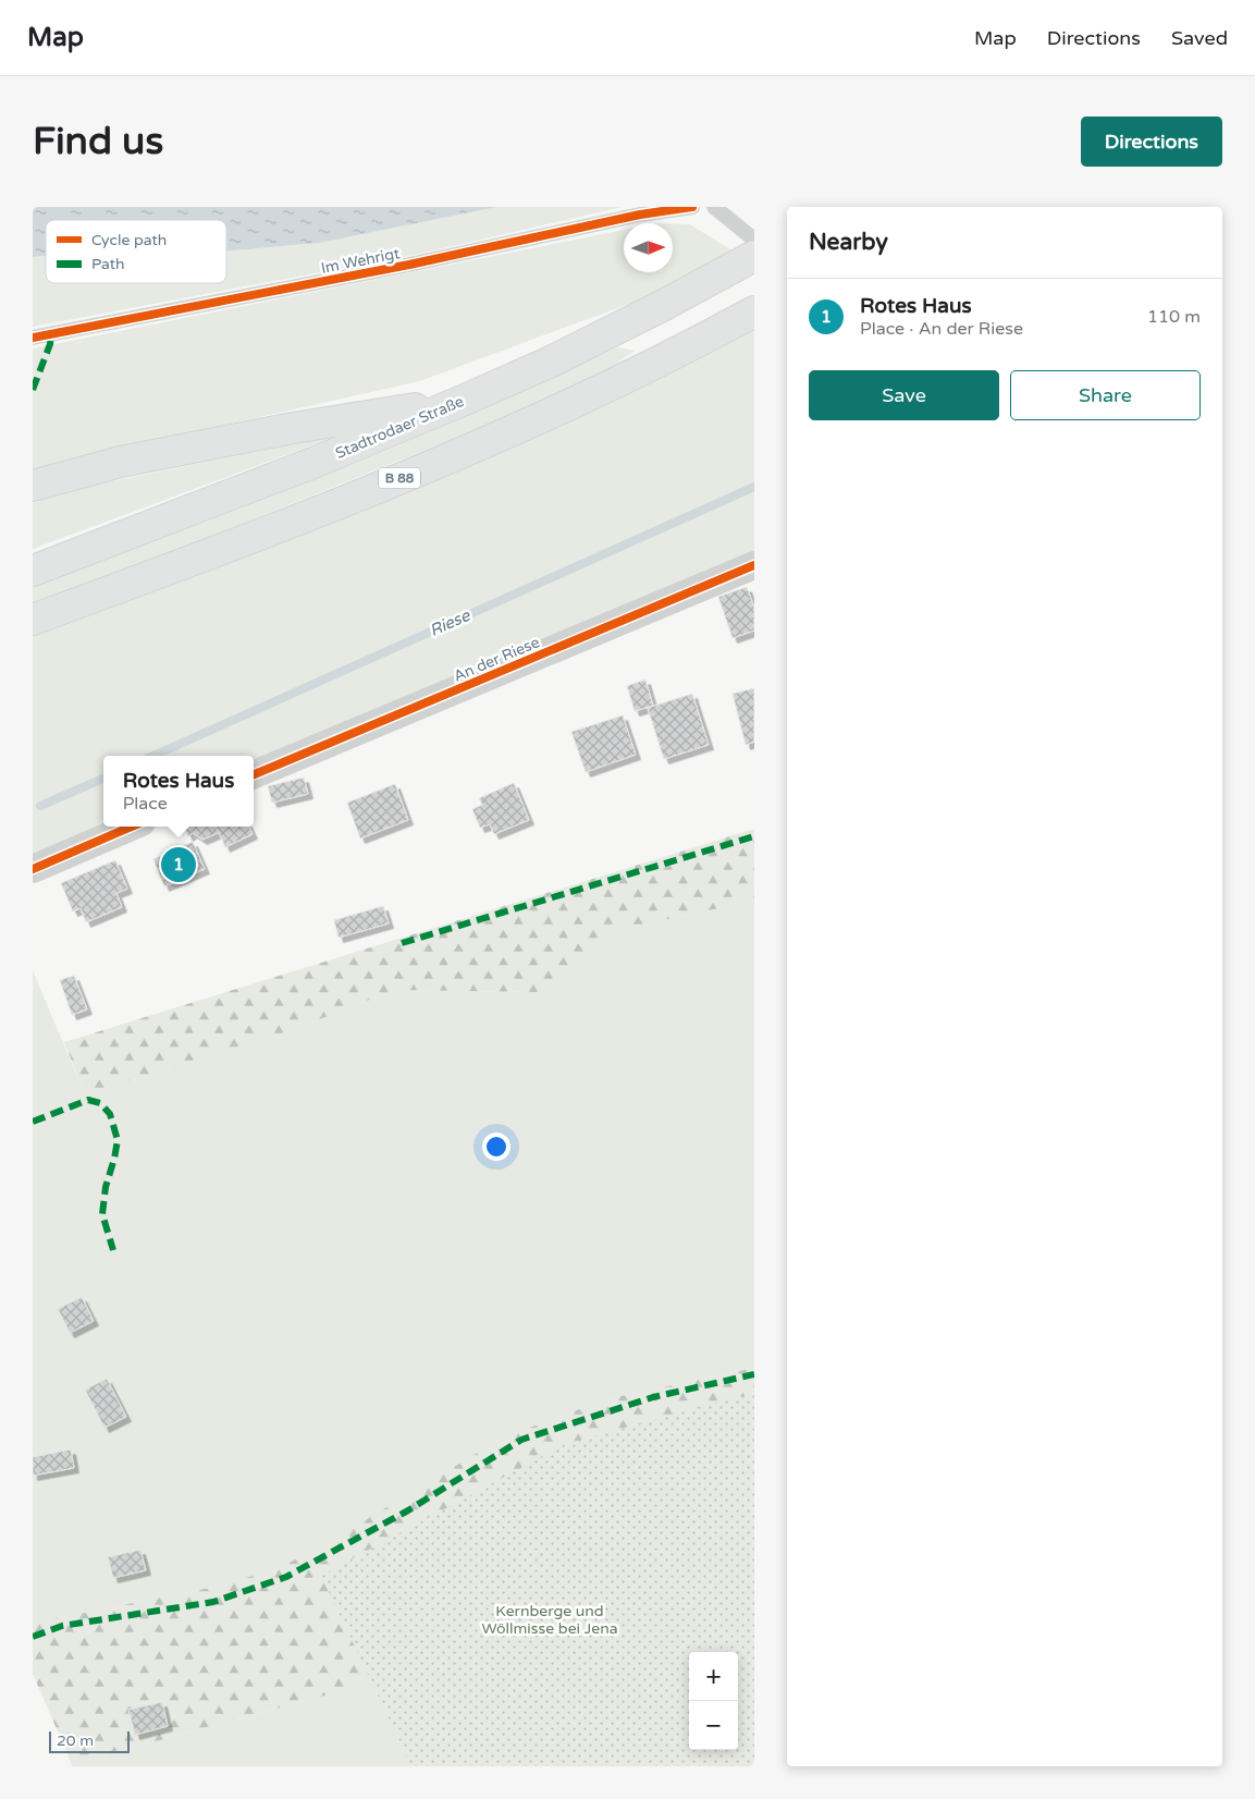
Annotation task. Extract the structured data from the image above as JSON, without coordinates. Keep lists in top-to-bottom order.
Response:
{
  "streets": {
    "main road": ["Stadtrodaer Straße", "B 88"],
    "street": ["An der Riese"],
    "lane": ["Im Wehrigt"]
  },
  "water": ["Riese"],
  "parks": ["Kernberge und Wöllmisse bei Jena"],
  "legend": ["Cycle path", "Path"],
  "scale_bar": "20 m",
  "north": "right",
  "page": {
    "header": "Map",
    "nav": ["Map", "Directions", "Saved"],
    "buttons": [
      "Directions",
      ["Save", "Share"]
    ],
    "title": "Find us",
    "heading": "Nearby",
    "list": [
      {
        "mark": "1",
        "name": "Rotes Haus",
        "note": "Place · An der Riese",
        "value": "110 m"
      }
    ],
    "popup": ["Rotes Haus", "Place"],
    "pins": "1",
    "map_buttons": ["+", "−"],
    "scale": "20 m"
  }
}
